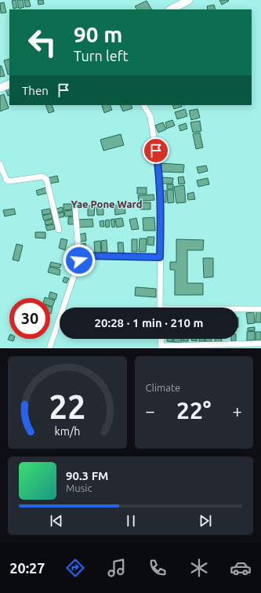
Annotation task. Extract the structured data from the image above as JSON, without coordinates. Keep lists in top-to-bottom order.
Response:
{
  "districts": ["Yae Pone Ward"],
  "page": {
    "turn": ["90 m", "Turn left"],
    "then": "Then",
    "limit": "30",
    "trip": "20:28 · 1 min · 210 m",
    "tile": "Climate",
    "heat": ["−", "22°", "+"],
    "song": ["90.3 FM", "Music"],
    "tabs": "20:27",
    "gauge": ["22", "km/h"]
  }
}
